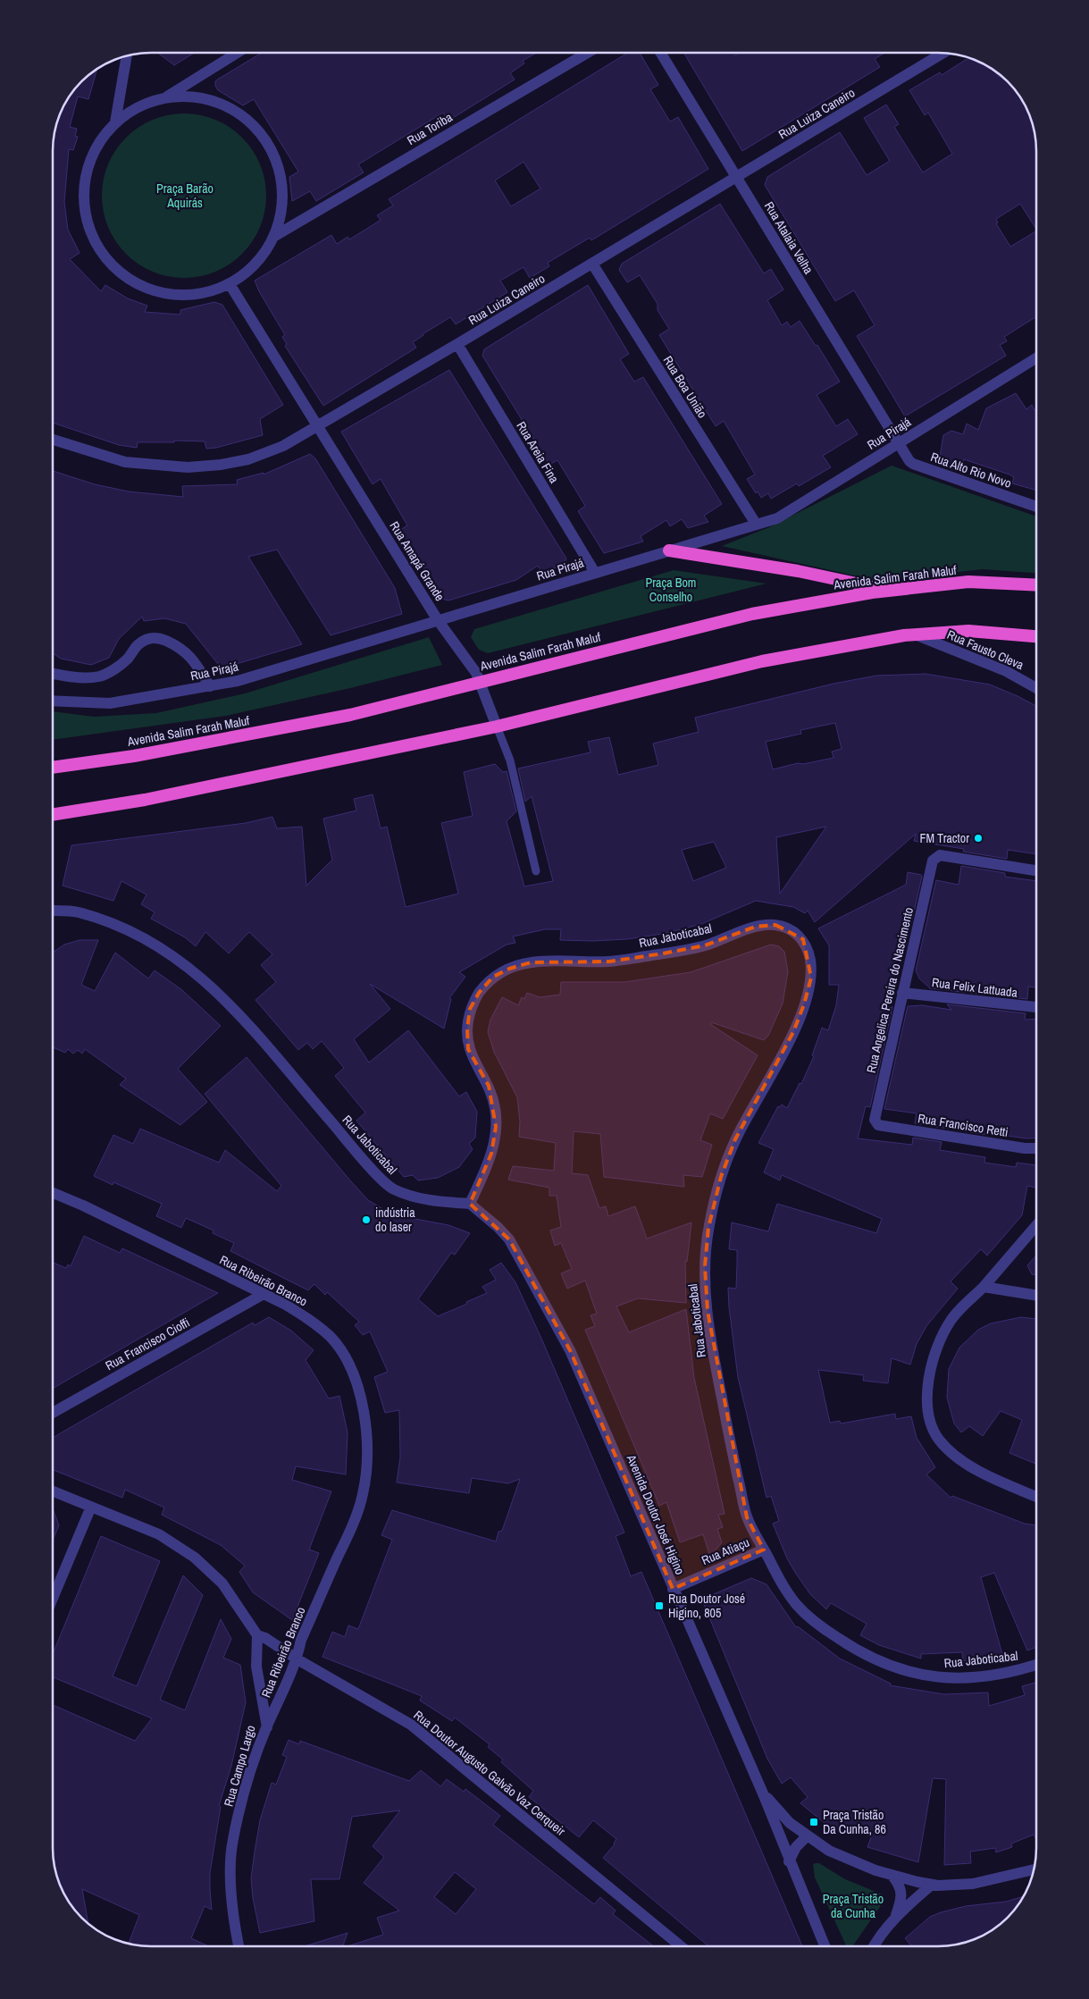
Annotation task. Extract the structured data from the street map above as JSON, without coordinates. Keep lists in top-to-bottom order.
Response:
{
  "streets": {
    "highway": ["Avenida Salim Farah Maluf"],
    "street": [
      "Rua Luiza Caneiro",
      "Rua Toriba",
      "Rua Atalaia Velha",
      "Rua Boa União",
      "Rua Pirajá",
      "Rua Areia Fina",
      "Rua Alto Rio Novo",
      "Rua Amapá Grande",
      "Rua Fausto Cleva",
      "Rua Jaboticabal",
      "Rua Felix Lattuada",
      "Rua Angelica Pereira do Nascimento",
      "Rua Francisco Retti",
      "Rua Ribeirão Branco",
      "Rua Francisco Cioffi",
      "Avenida Doutor José Higino",
      "Rua Atiaçu",
      "Rua Campo Largo",
      "Rua Doutor Augusto Galvão Vaz Cerqueir"
    ]
  },
  "crossings": [
    ["Rua Luiza Caneiro", "Rua Atalaia Velha"],
    ["Rua Luiza Caneiro", "Rua Boa União"],
    ["Rua Luiza Caneiro", "Rua Areia Fina"],
    ["Rua Luiza Caneiro", "Rua Amapá Grande"],
    ["Rua Atalaia Velha", "Rua Pirajá"],
    ["Rua Atalaia Velha", "Rua Alto Rio Novo"],
    ["Rua Boa União", "Rua Pirajá"],
    ["Rua Pirajá", "Rua Areia Fina"],
    ["Rua Pirajá", "Rua Alto Rio Novo"],
    ["Rua Pirajá", "Rua Amapá Grande"],
    ["Rua Amapá Grande", "Avenida Salim Farah Maluf"],
    ["Rua Jaboticabal", "Avenida Doutor José Higino"],
    ["Rua Jaboticabal", "Rua Atiaçu"],
    ["Rua Felix Lattuada", "Rua Angelica Pereira do Nascimento"],
    ["Rua Angelica Pereira do Nascimento", "Rua Francisco Retti"],
    ["Rua Ribeirão Branco", "Rua Francisco Cioffi"],
    ["Rua Ribeirão Branco", "Rua Campo Largo"],
    ["Rua Ribeirão Branco", "Rua Doutor Augusto Galvão Vaz Cerqueir"],
    ["Avenida Doutor José Higino", "Rua Atiaçu"],
    ["Rua Campo Largo", "Rua Doutor Augusto Galvão Vaz Cerqueir"]
  ],
  "parks": ["Praça Barão Aquirás", "Praça Bom Conselho", "Praça Tristão da Cunha"],
  "places": {
    "other": ["FM Tractor", "indústria do laser"],
    "transit": ["Rua Doutor José Higino, 805", "Praça Tristão Da Cunha, 86"]
  }
}
